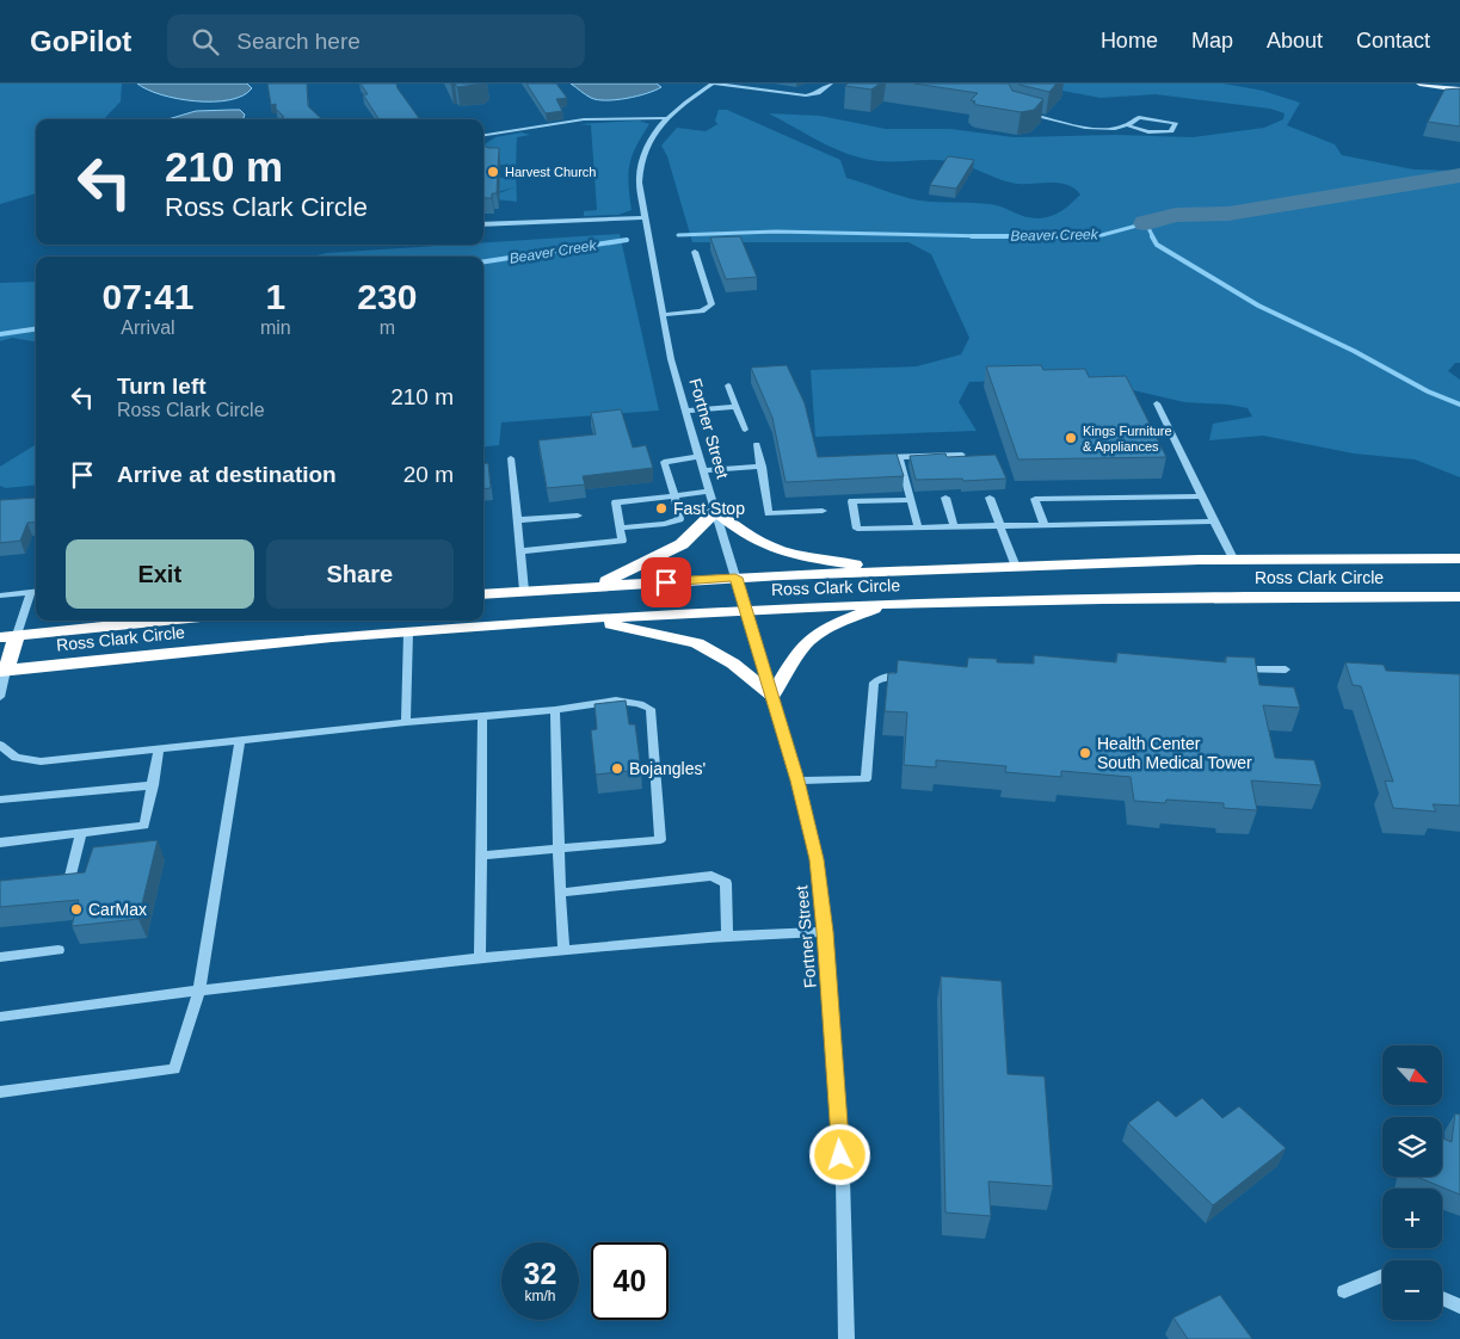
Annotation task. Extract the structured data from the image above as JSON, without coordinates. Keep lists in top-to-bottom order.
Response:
{
  "streets": {
    "highway": ["Ross Clark Circle"],
    "street": ["Fortner Street"]
  },
  "crossings": [
    ["Fortner Street", "Ross Clark Circle"]
  ],
  "water": ["Beaver Creek"],
  "places": [
    "Harvest Church",
    "Kings Furniture & Appliances",
    "Fast Stop",
    "Health Center South Medical Tower",
    "Bojangles'",
    "CarMax"
  ],
  "north": "bottom right",
  "page": {
    "header": "GoPilot",
    "search": "Search here",
    "nav": [
      "Home",
      "Map",
      "About",
      "Contact"
    ],
    "turn": ["210 m", "Ross Clark Circle"],
    "eta": [
      "07:41",
      "Arrival",
      "1",
      "min",
      "230",
      "m"
    ],
    "list": [
      {
        "name": "Turn left",
        "note": "Ross Clark Circle",
        "value": "210 m"
      },
      {
        "name": "Arrive at destination",
        "value": "20 m"
      }
    ],
    "buttons": ["Exit", "Share"],
    "map_buttons": ["+", "−"],
    "speed": "32 km/h",
    "limit": "40"
  }
}
